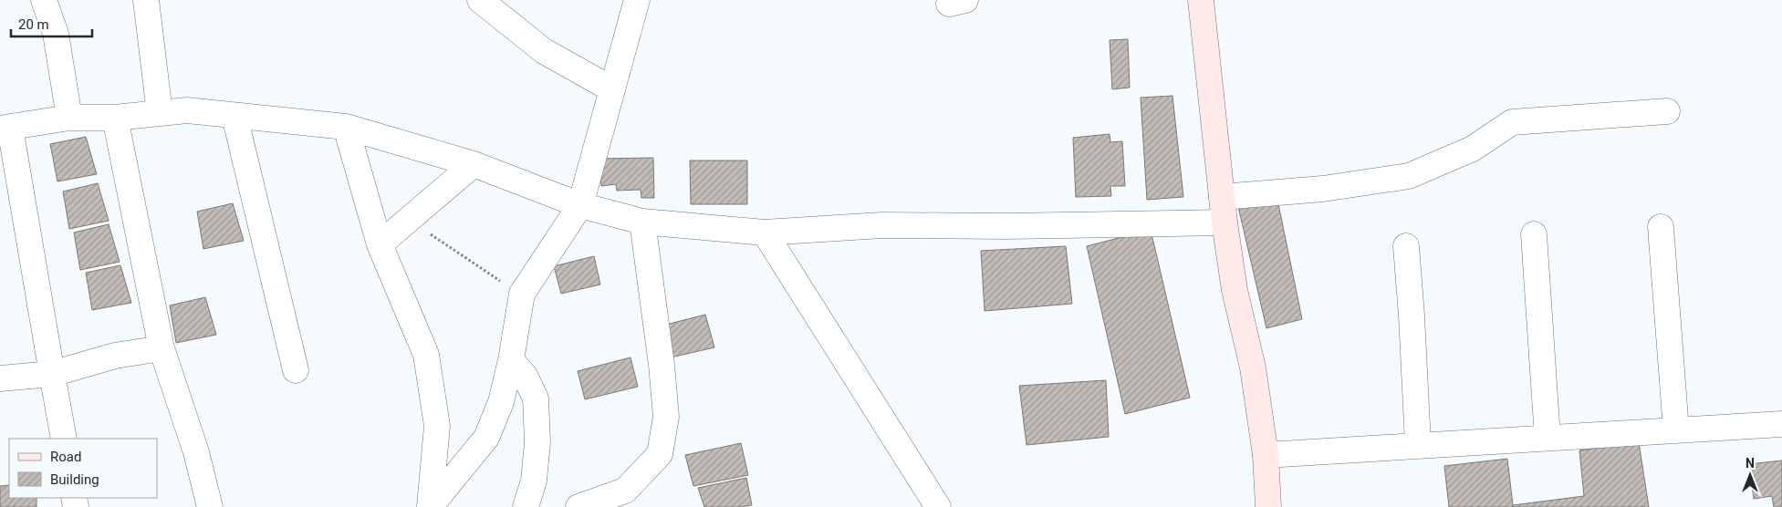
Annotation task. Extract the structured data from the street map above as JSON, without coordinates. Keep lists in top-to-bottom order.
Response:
{
  "legend": ["Road", "Building"],
  "scale_bar": "20 m",
  "north": "top"
}
